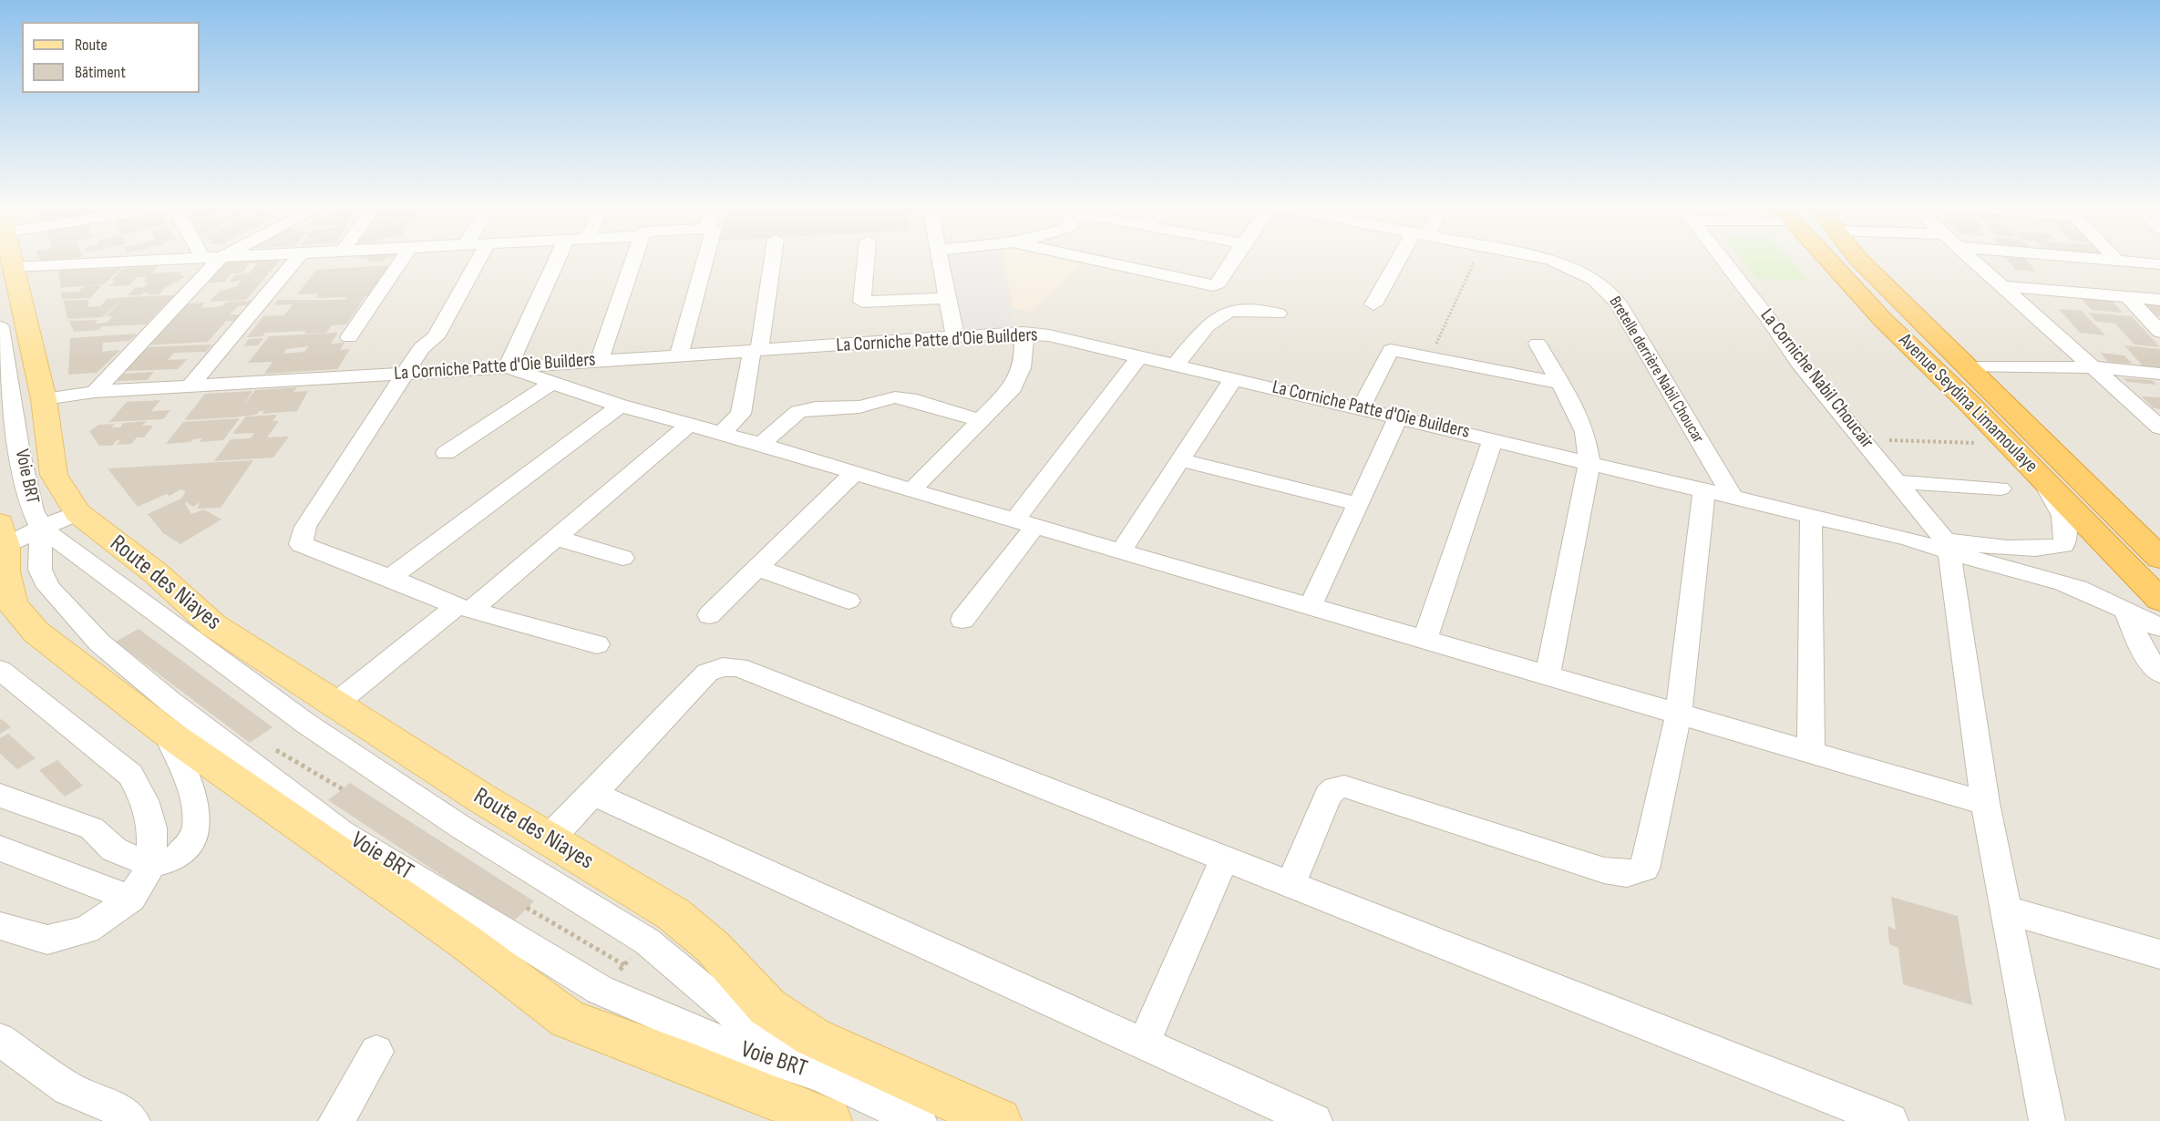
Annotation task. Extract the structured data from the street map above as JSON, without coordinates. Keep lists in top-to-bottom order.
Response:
{
  "streets": {
    "highway": ["Avenue Seydina Limamoulaye"],
    "main road": ["Route des Niayes"],
    "street": [
      "La Corniche Patte d'Oie Builders",
      "Bretelle derrière Nabil Choucar",
      "La Corniche Nabil Choucair",
      "Voie BRT"
    ]
  },
  "crossings": [
    ["La Corniche Patte d'Oie Builders", "Bretelle derrière Nabil Choucar"],
    ["La Corniche Patte d'Oie Builders", "La Corniche Nabil Choucair"],
    ["La Corniche Patte d'Oie Builders", "Route des Niayes"]
  ],
  "legend": ["Route", "Bâtiment"]
}
